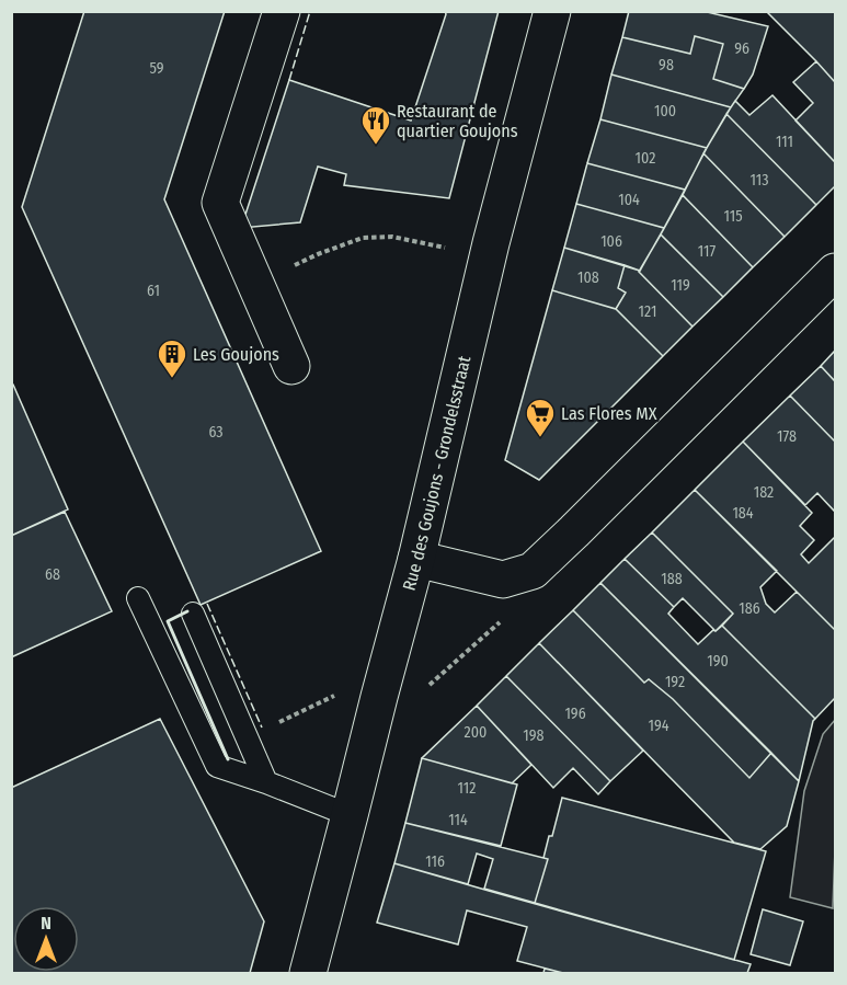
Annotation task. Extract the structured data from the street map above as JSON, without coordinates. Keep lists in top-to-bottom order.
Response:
{
  "streets": {
    "street": ["Rue des Goujons - Grondelsstraat"]
  },
  "places": {
    "restaurant": ["Restaurant de quartier Goujons"],
    "building": ["Les Goujons"],
    "supermarket": ["Las Flores MX"]
  },
  "house_numbers": [
    "96",
    "98",
    "59",
    "100",
    "111",
    "102",
    "113",
    "104",
    "115",
    "106",
    "117",
    "108",
    "119",
    "61",
    "121",
    "63",
    "178",
    "182",
    "184",
    "68",
    "188",
    "186",
    "190",
    "192",
    "196",
    "194",
    "200",
    "198",
    "112",
    "114",
    "116"
  ],
  "north": "top"
}
